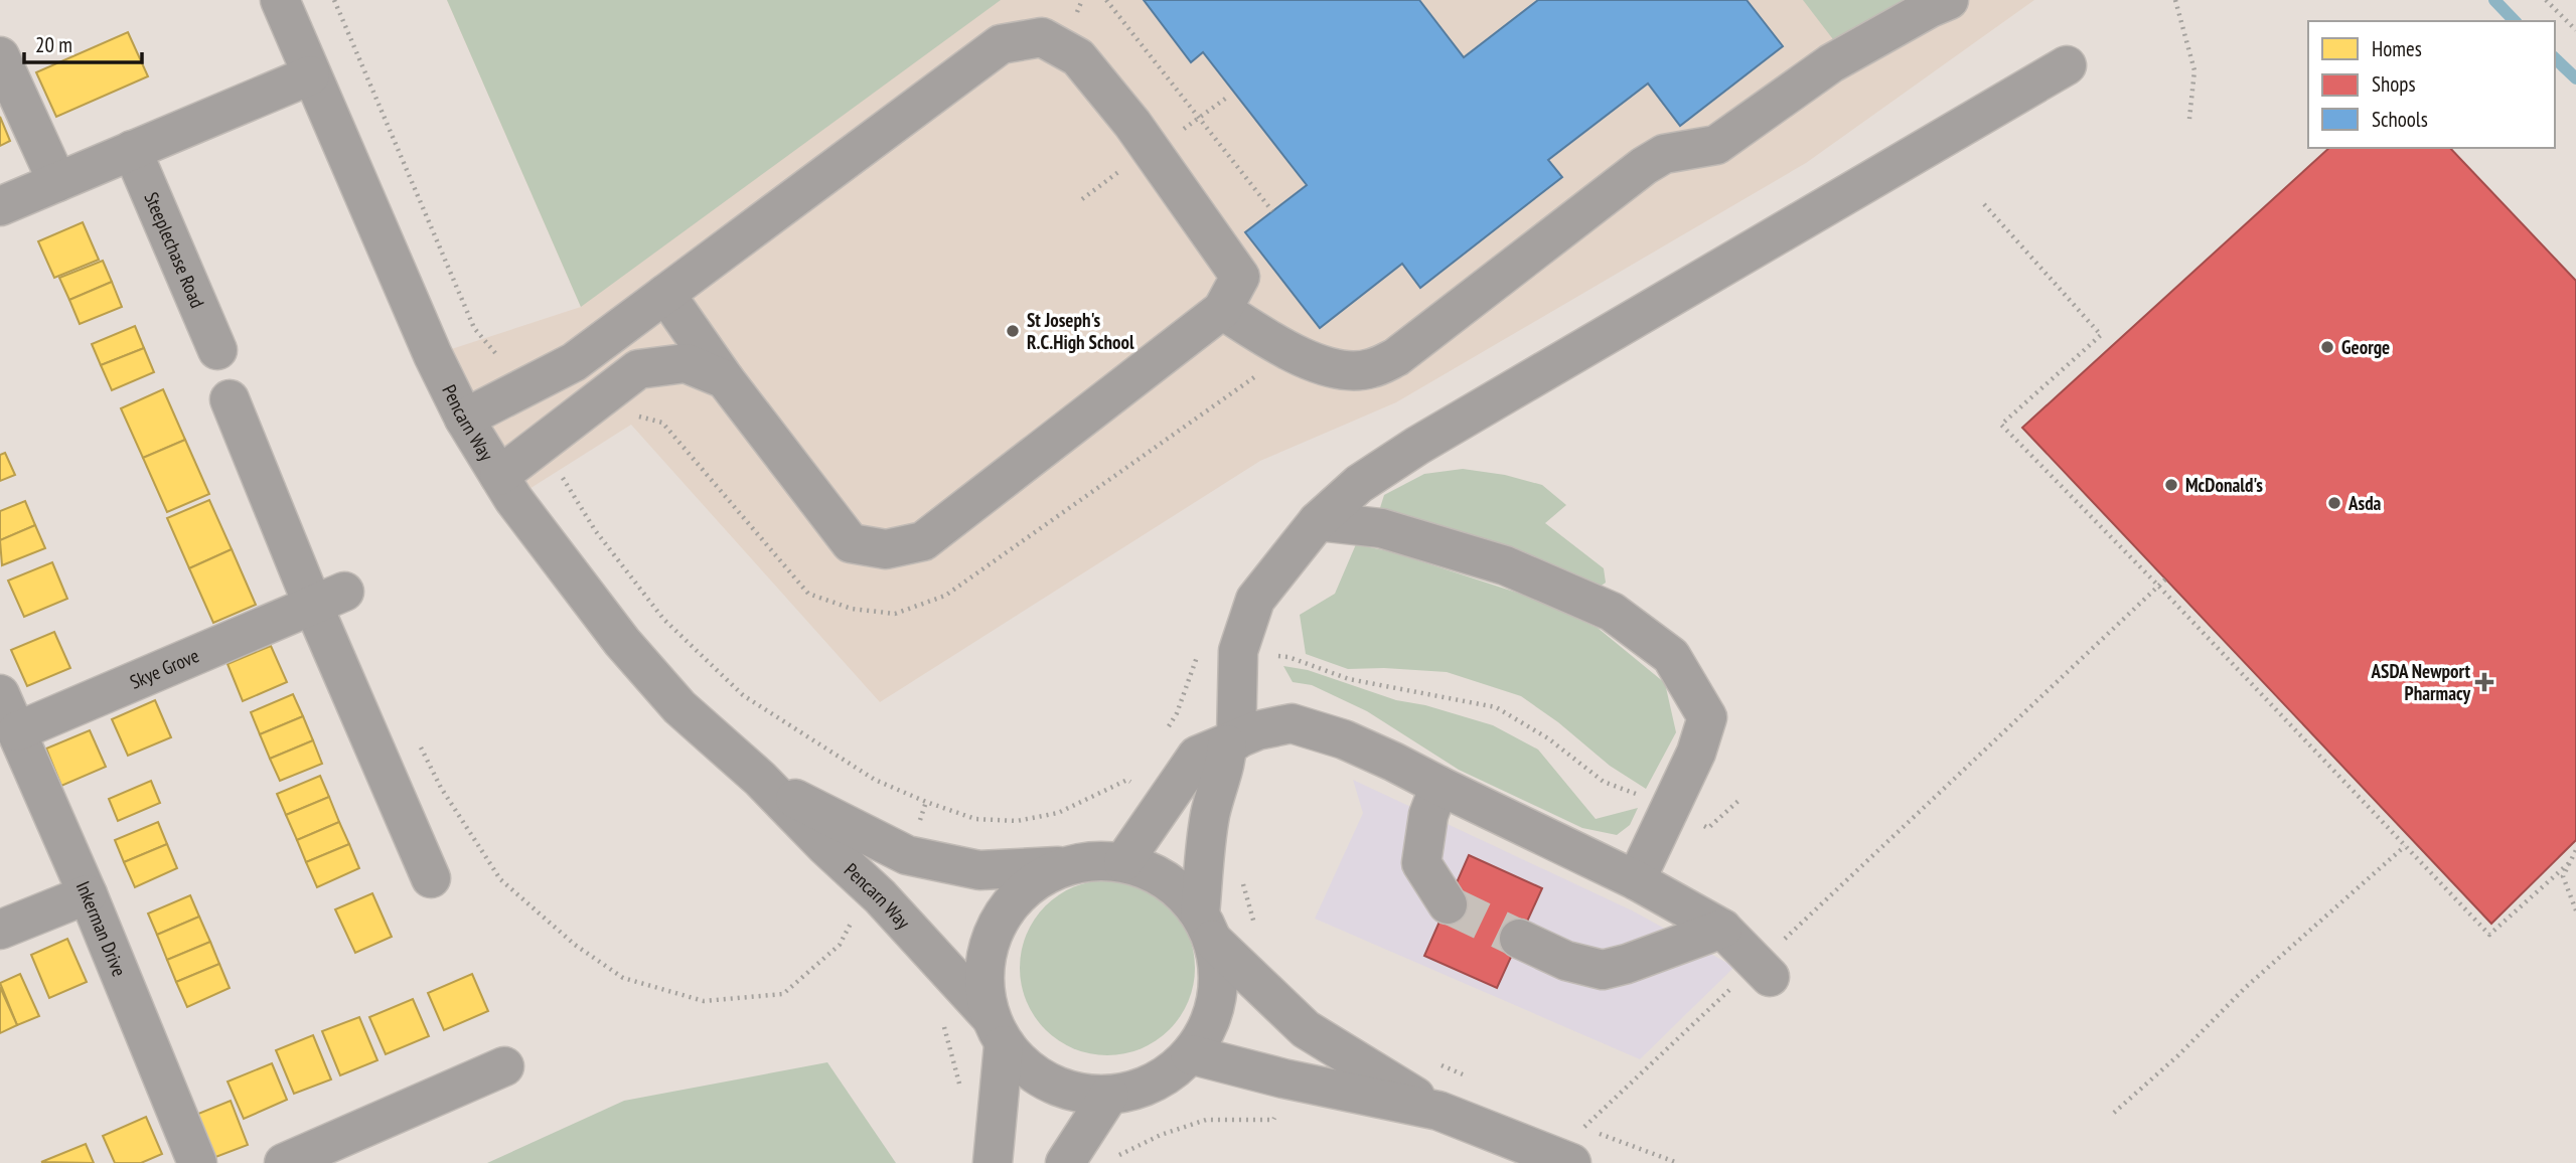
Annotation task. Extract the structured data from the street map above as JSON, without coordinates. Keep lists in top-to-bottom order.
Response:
{
  "streets": {
    "street": [
      "Steeplechase Road",
      "Pencarn Way",
      "Skye Grove",
      "Inkerman Drive"
    ]
  },
  "crossings": [
    ["Skye Grove", "Inkerman Drive"]
  ],
  "places": {
    "other": [
      "St Joseph's R.C.High School",
      "George",
      "McDonald's",
      "Asda"
    ],
    "health": ["ASDA Newport Pharmacy"]
  },
  "legend": ["Homes", "Shops", "Schools"],
  "scale_bar": "20 m"
}
